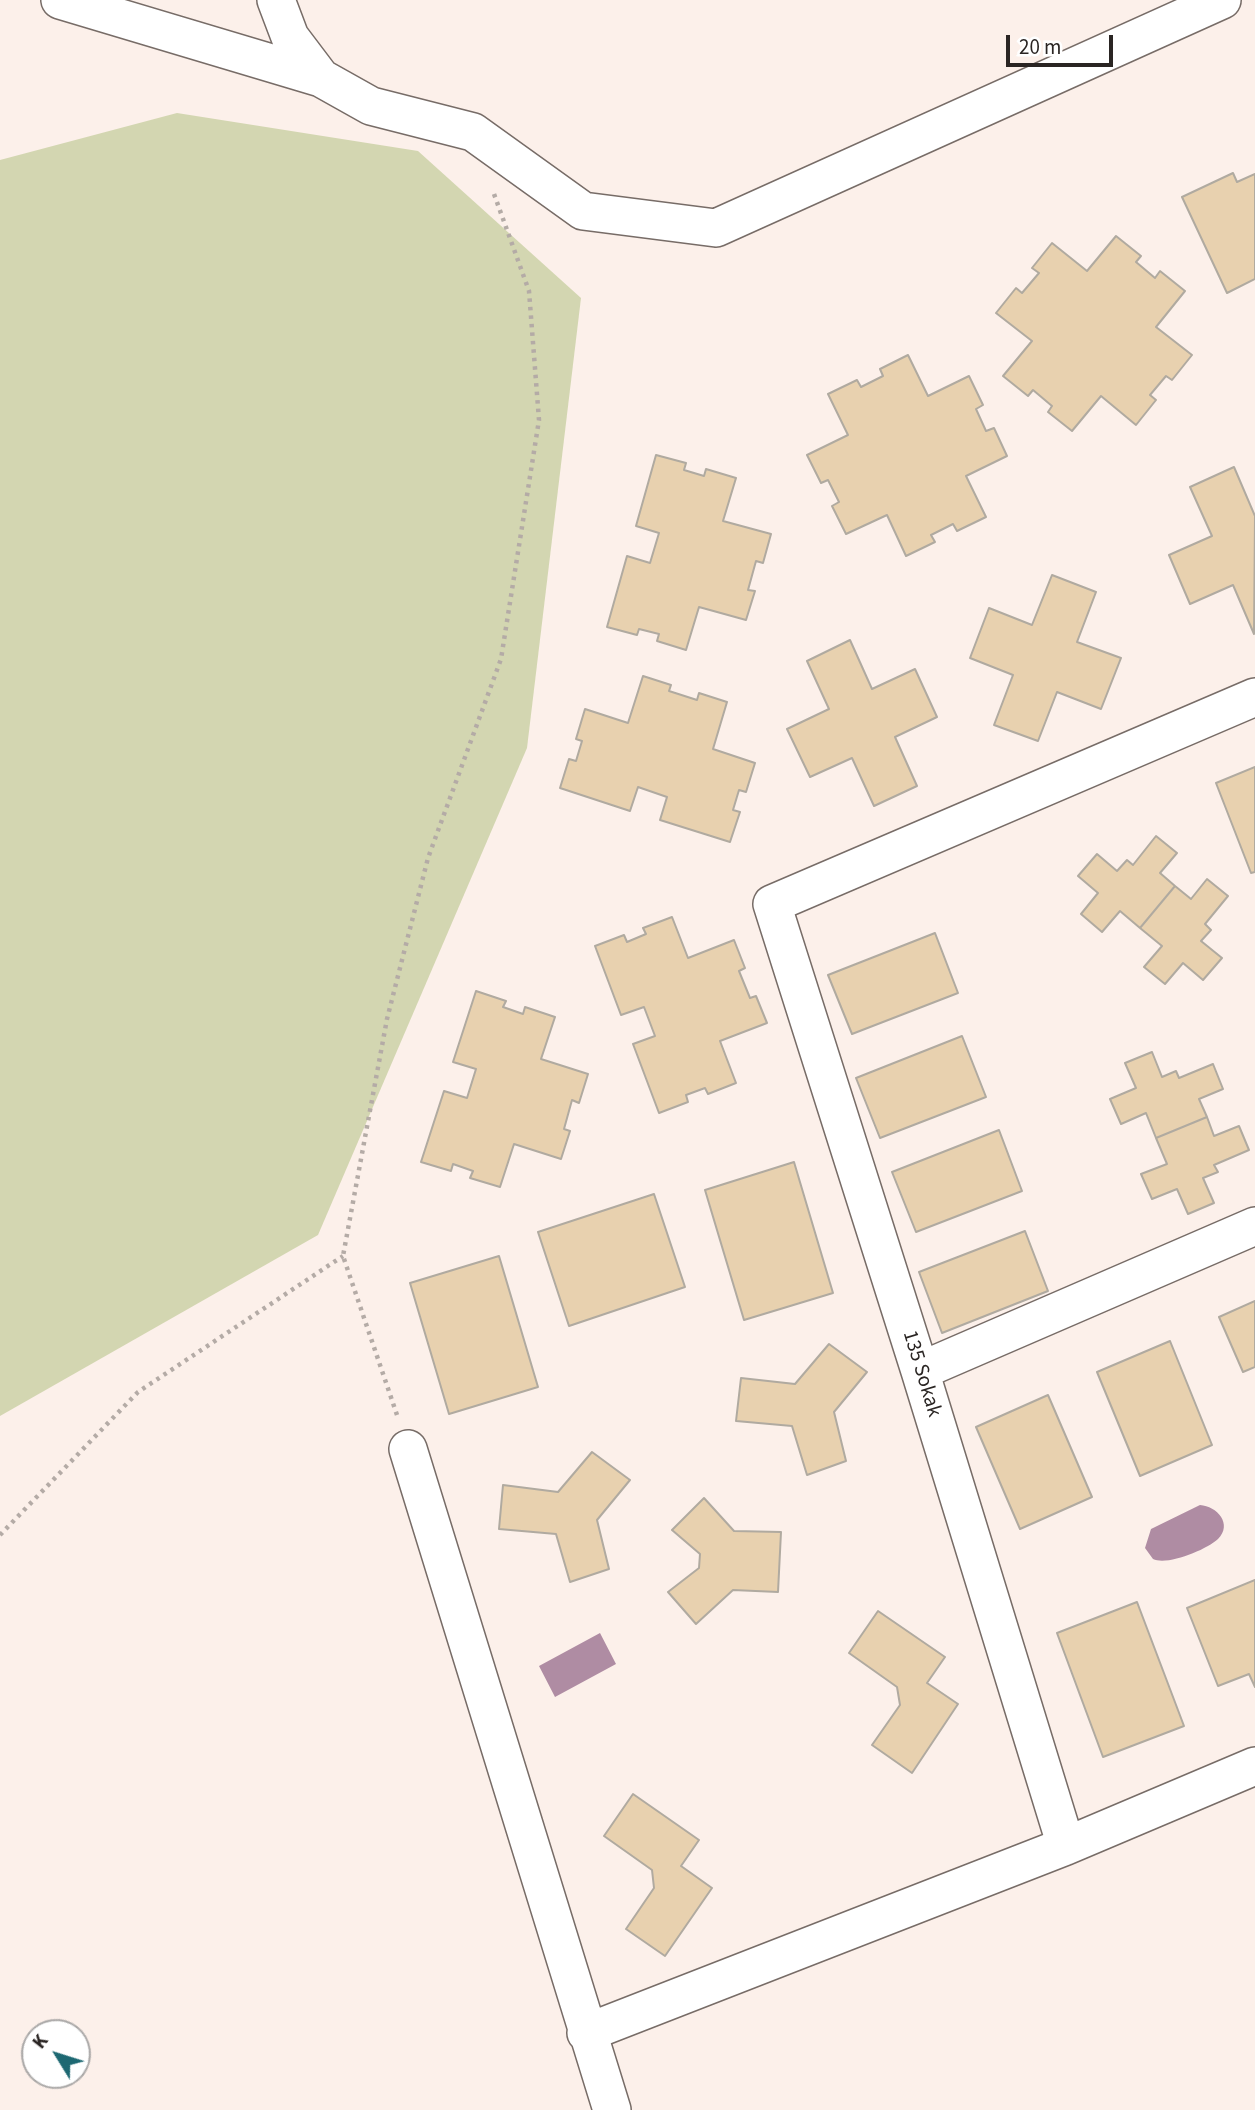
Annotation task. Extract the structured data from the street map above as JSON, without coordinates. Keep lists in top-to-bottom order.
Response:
{
  "streets": {
    "street": ["135 Sokak"]
  },
  "scale_bar": "20 m",
  "north": "top left"
}
